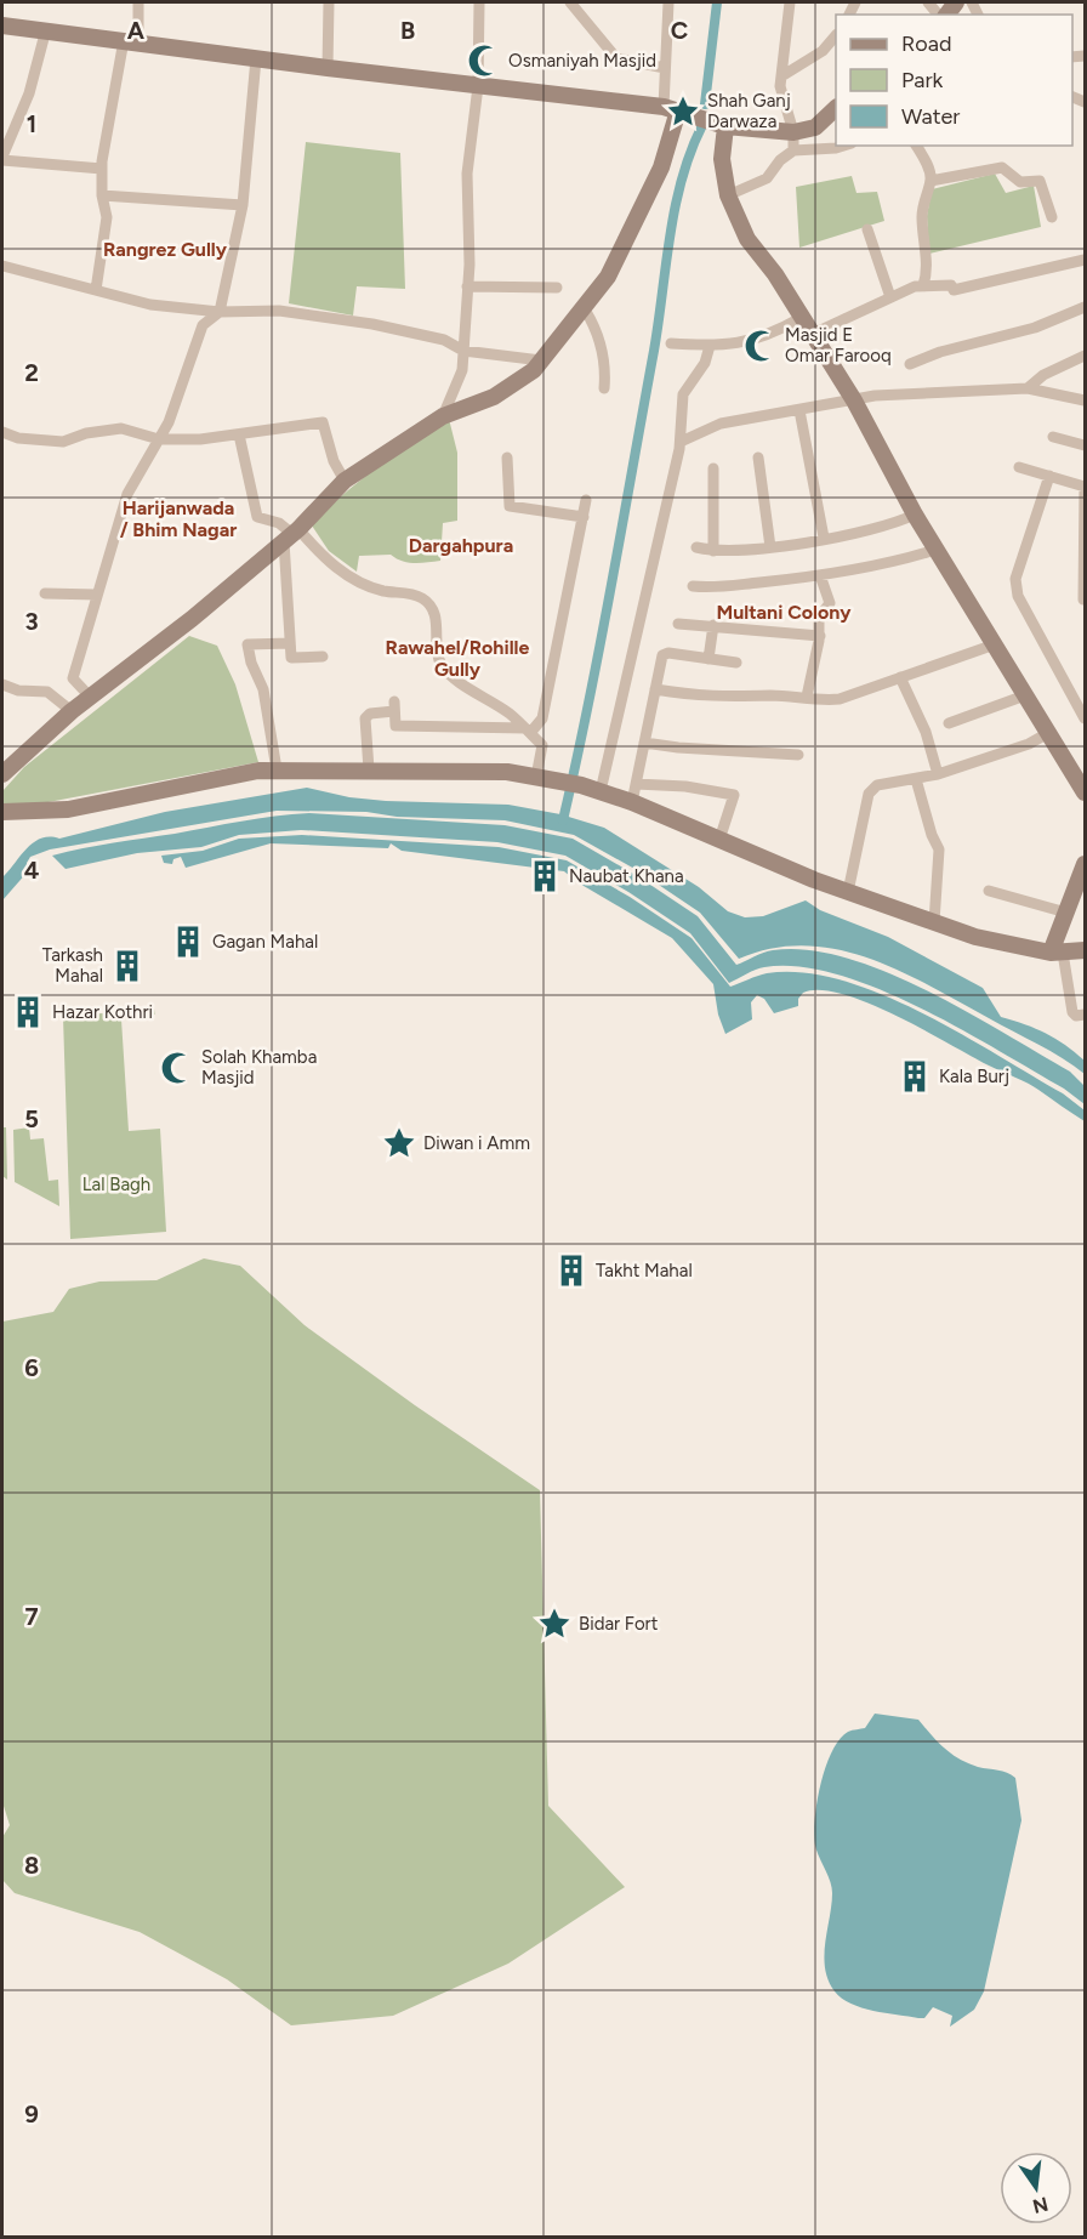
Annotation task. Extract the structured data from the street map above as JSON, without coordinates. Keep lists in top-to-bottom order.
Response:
{
  "districts": [
    "Rangrez Gully",
    "Harijanwada / Bhim Nagar",
    "Dargahpura",
    "Multani Colony",
    "Rawahel/Rohille Gully"
  ],
  "parks": ["Lal Bagh"],
  "places": {
    "mosque": ["Osmaniyah Masjid", "Masjid E Omar Farooq", "Solah Khamba Masjid"],
    "place": ["Shah Ganj Darwaza", "Diwan i Amm", "Bidar Fort"],
    "building": [
      "Naubat Khana",
      "Gagan Mahal",
      "Tarkash Mahal",
      "Hazar Kothri",
      "Kala Burj",
      "Takht Mahal"
    ]
  },
  "legend": ["Road", "Park", "Water"],
  "north": "bottom",
  "grid": {
    "columns": ["A", "B", "C"],
    "rows": [
      "1",
      "2",
      "3",
      "4",
      "5",
      "6",
      "7",
      "8",
      "9"
    ]
  }
}
